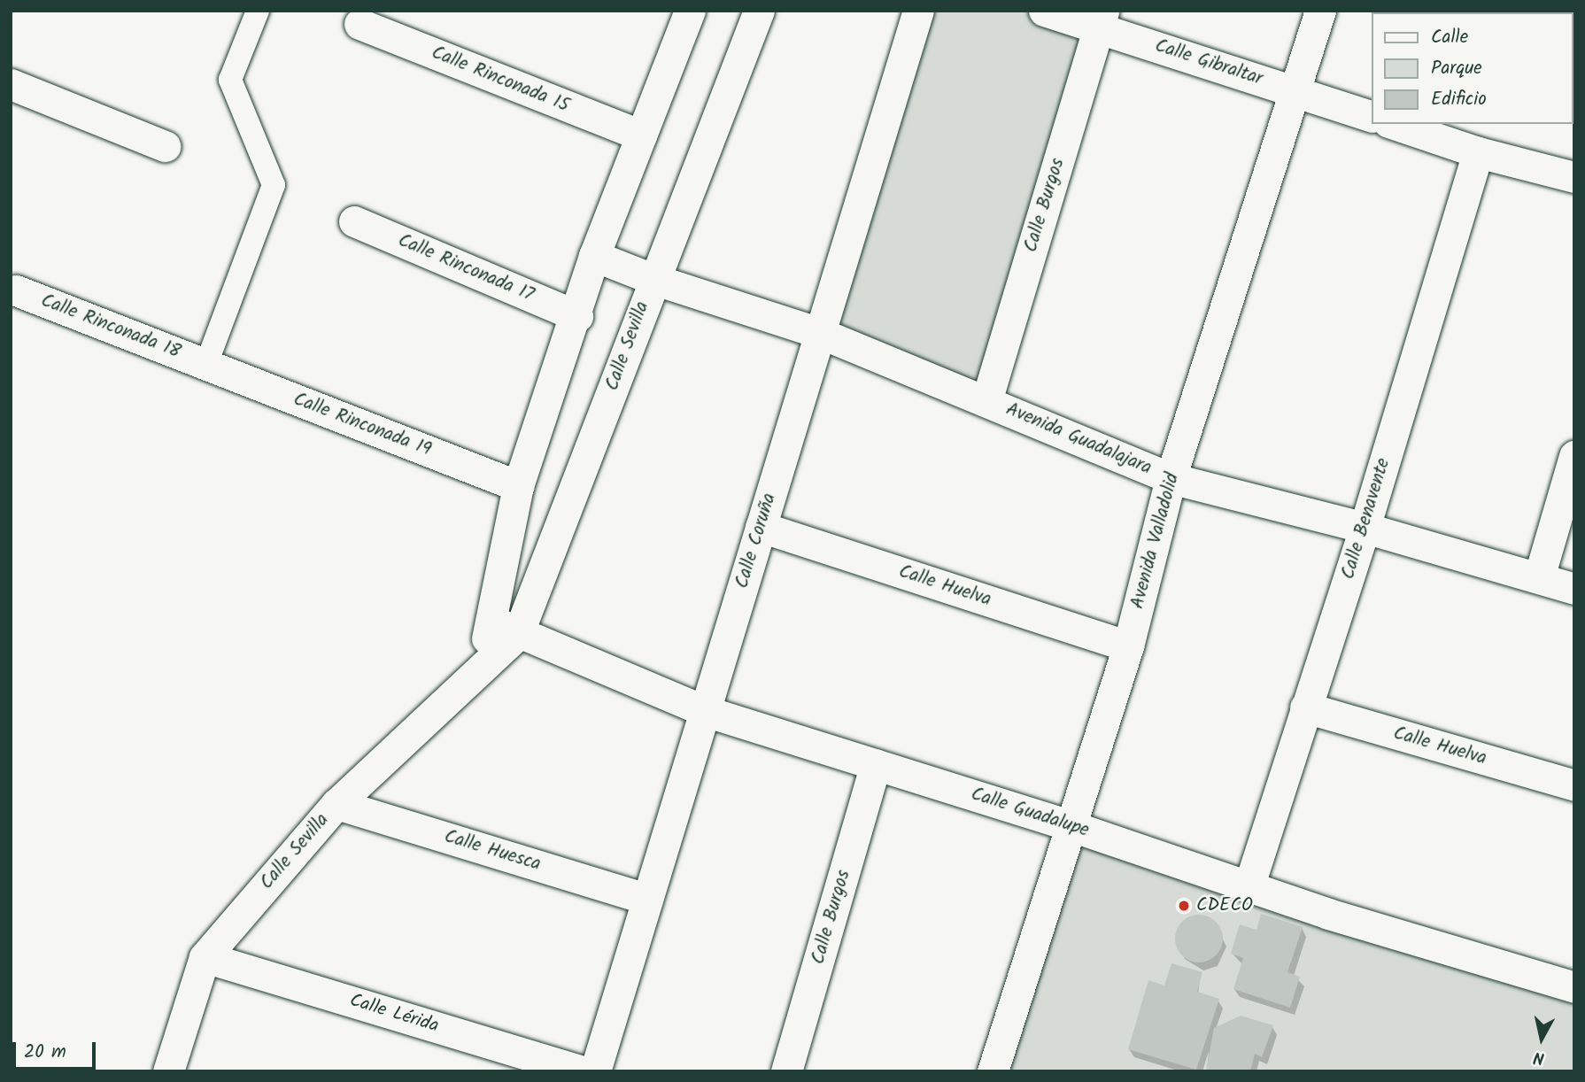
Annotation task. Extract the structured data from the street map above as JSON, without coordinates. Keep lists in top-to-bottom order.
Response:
{
  "streets": {
    "street": [
      "Calle Gibraltar",
      "Calle Rinconada 15",
      "Calle Burgos",
      "Calle Rinconada 17",
      "Calle Rinconada 18",
      "Calle Sevilla",
      "Calle Rinconada 19",
      "Avenida Guadalajara",
      "Calle Benavente",
      "Calle Coruña",
      "Avenida Valladolid",
      "Calle Huelva",
      "Calle Guadalupe",
      "Calle Huesca",
      "Calle Lérida"
    ]
  },
  "crossings": [
    ["Calle Gibraltar", "Calle Burgos"],
    ["Calle Gibraltar", "Avenida Valladolid"],
    ["Calle Burgos", "Avenida Guadalajara"],
    ["Calle Burgos", "Calle Guadalupe"],
    ["Calle Rinconada 18", "Calle Rinconada 19"],
    ["Calle Sevilla", "Avenida Guadalajara"],
    ["Calle Sevilla", "Calle Guadalupe"],
    ["Calle Sevilla", "Calle Huesca"],
    ["Calle Sevilla", "Calle Lérida"],
    ["Avenida Guadalajara", "Calle Benavente"],
    ["Avenida Guadalajara", "Calle Coruña"],
    ["Avenida Guadalajara", "Avenida Valladolid"],
    ["Calle Benavente", "Calle Huelva"],
    ["Calle Benavente", "Calle Guadalupe"],
    ["Calle Coruña", "Calle Huelva"],
    ["Calle Coruña", "Calle Guadalupe"],
    ["Calle Coruña", "Calle Huesca"],
    ["Avenida Valladolid", "Calle Huelva"],
    ["Avenida Valladolid", "Calle Guadalupe"]
  ],
  "places": ["CDECO"],
  "legend": ["Calle", "Parque", "Edificio"],
  "scale_bar": "20 m",
  "north": "bottom"
}
